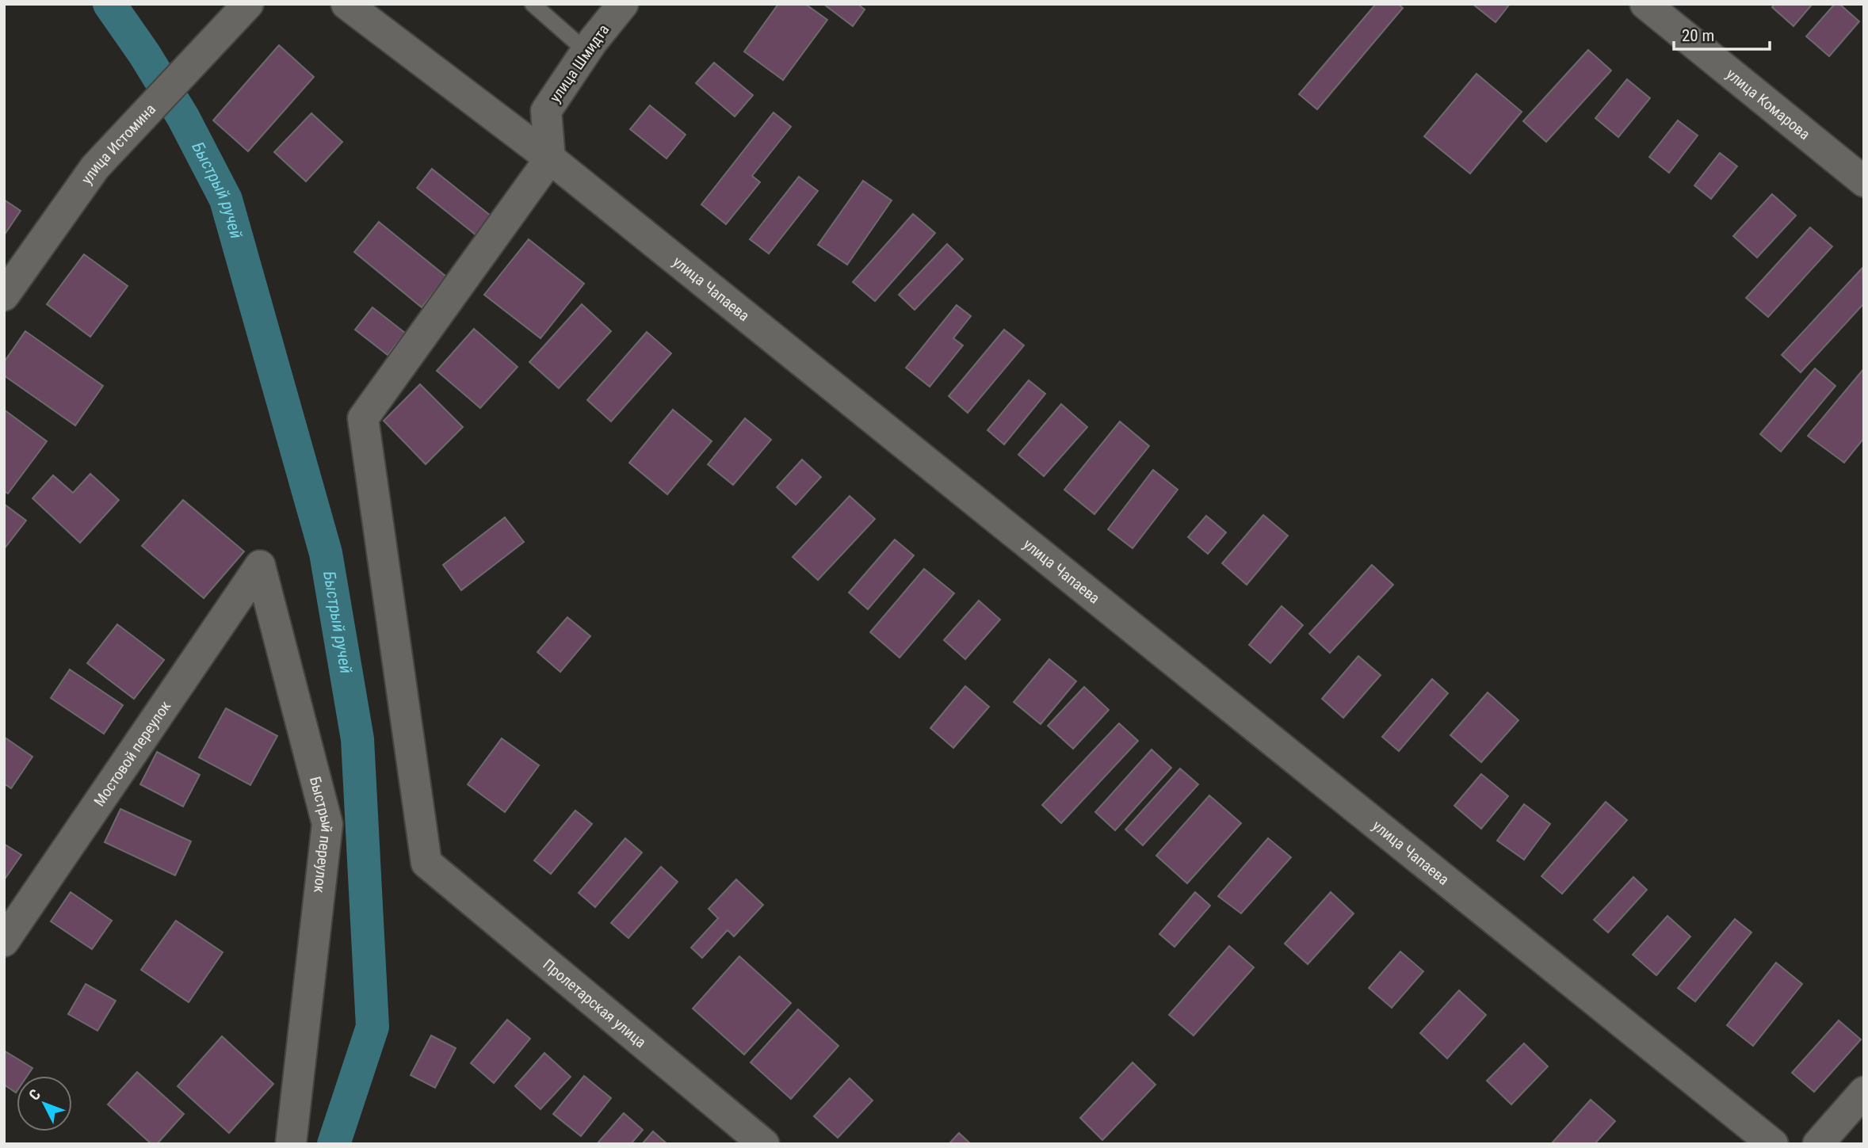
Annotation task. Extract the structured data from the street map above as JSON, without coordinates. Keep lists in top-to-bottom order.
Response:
{
  "streets": {
    "street": [
      "улица Шмидта",
      "улица Комарова",
      "улица Истомина",
      "улица Чапаева",
      "Мостовой переулок",
      "Быстрый переулок",
      "Пролетарская улица"
    ]
  },
  "crossings": [
    ["улица Шмидта", "улица Чапаева"],
    ["улица Шмидта", "Пролетарская улица"],
    ["улица Чапаева", "Пролетарская улица"],
    ["Мостовой переулок", "Быстрый переулок"]
  ],
  "water": ["Быстрый ручей"],
  "scale_bar": "20 m",
  "north": "top left"
}
